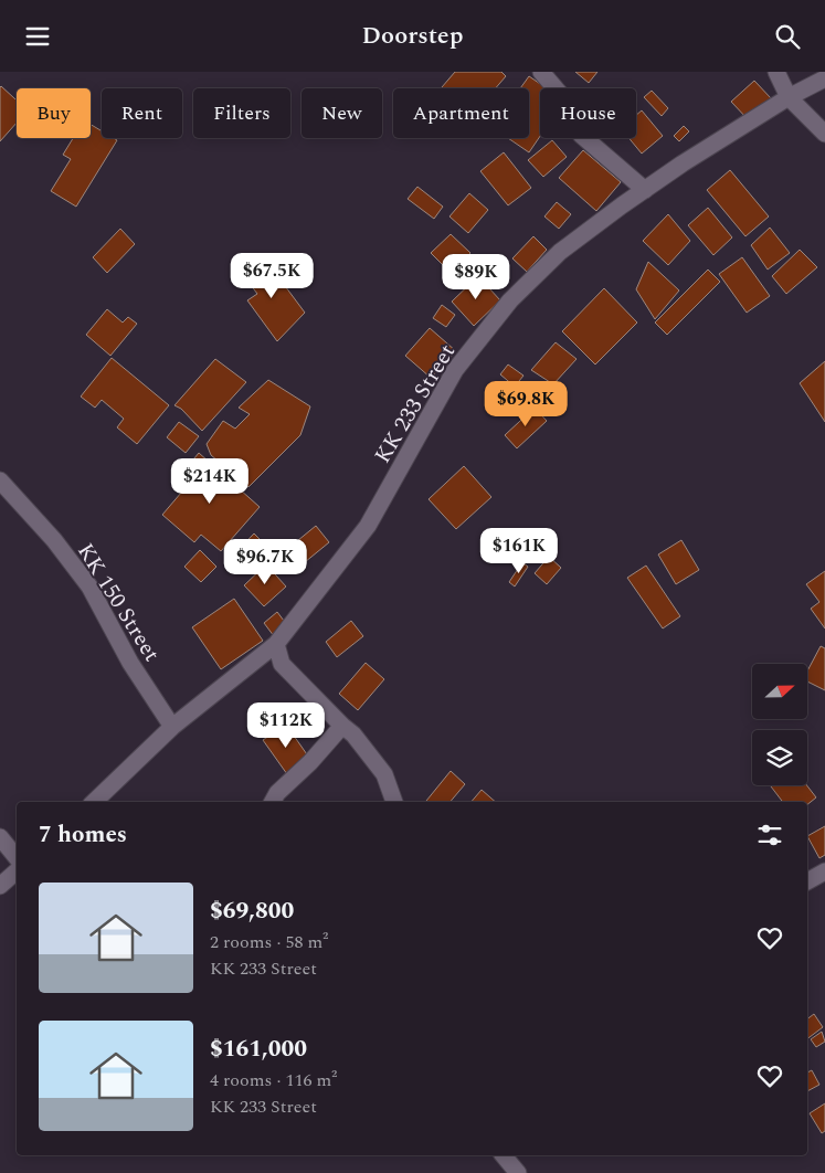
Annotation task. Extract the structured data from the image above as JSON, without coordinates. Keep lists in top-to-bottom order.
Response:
{
  "streets": {
    "street": ["KK 233 Street", "KK 150 Street"]
  },
  "crossings": [
    ["KK 233 Street", "KK 150 Street"]
  ],
  "north": "right",
  "page": {
    "header": "Doorstep",
    "chip": [
      "Buy",
      "Rent",
      "Filters",
      "New",
      "Apartment",
      "House"
    ],
    "price": [
      "$67.5K",
      "$89K",
      "$69.8K",
      "$214K",
      "$161K",
      "$96.7K",
      "$112K"
    ],
    "heading": "7 homes",
    "list": [
      {
        "name": "$69,800",
        "note": "2 rooms · 58 m² · KK 233 Street"
      },
      {
        "name": "$161,000",
        "note": "4 rooms · 116 m² · KK 233 Street"
      }
    ]
  }
}
